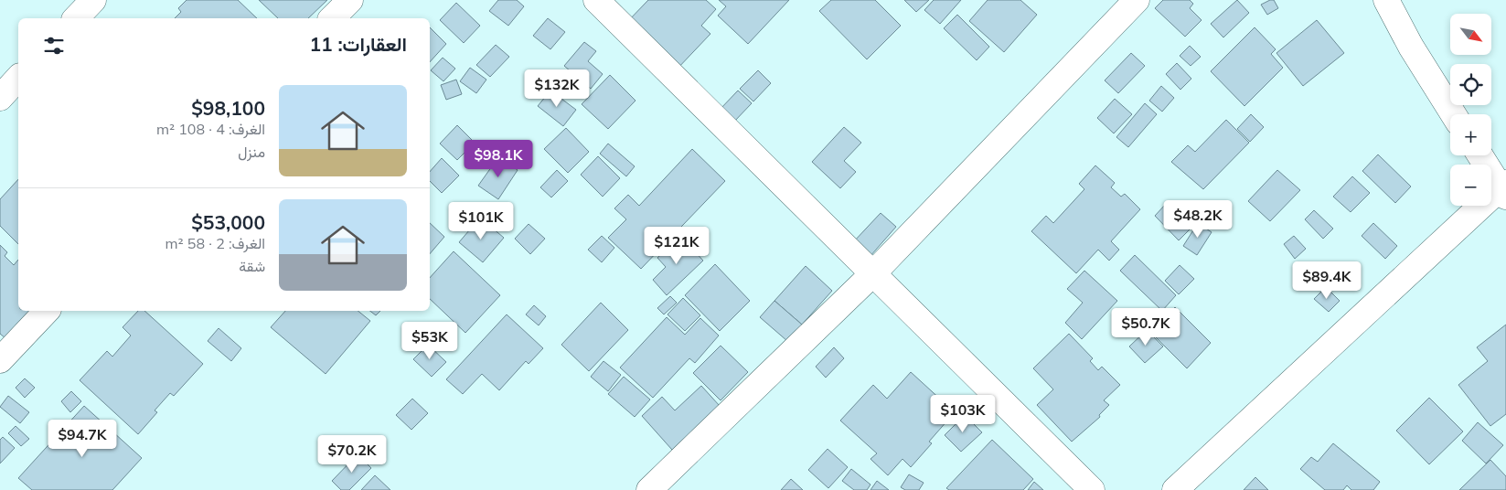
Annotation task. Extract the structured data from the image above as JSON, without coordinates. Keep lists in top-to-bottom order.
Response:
{
  "north": "bottom right",
  "page": {
    "map_buttons": ["+", "−"],
    "heading": "العقارات: 11",
    "price": [
      "$132K",
      "$98.1K",
      "$48.2K",
      "$101K",
      "$121K",
      "$89.4K",
      "$50.7K",
      "$53K",
      "$103K",
      "$94.7K",
      "$70.2K"
    ],
    "list": [
      {
        "name": "$98,100",
        "note": "الغرف: 4 · 108 m² · منزل"
      },
      {
        "name": "$53,000",
        "note": "الغرف: 2 · 58 m² · شقة"
      }
    ]
  }
}
